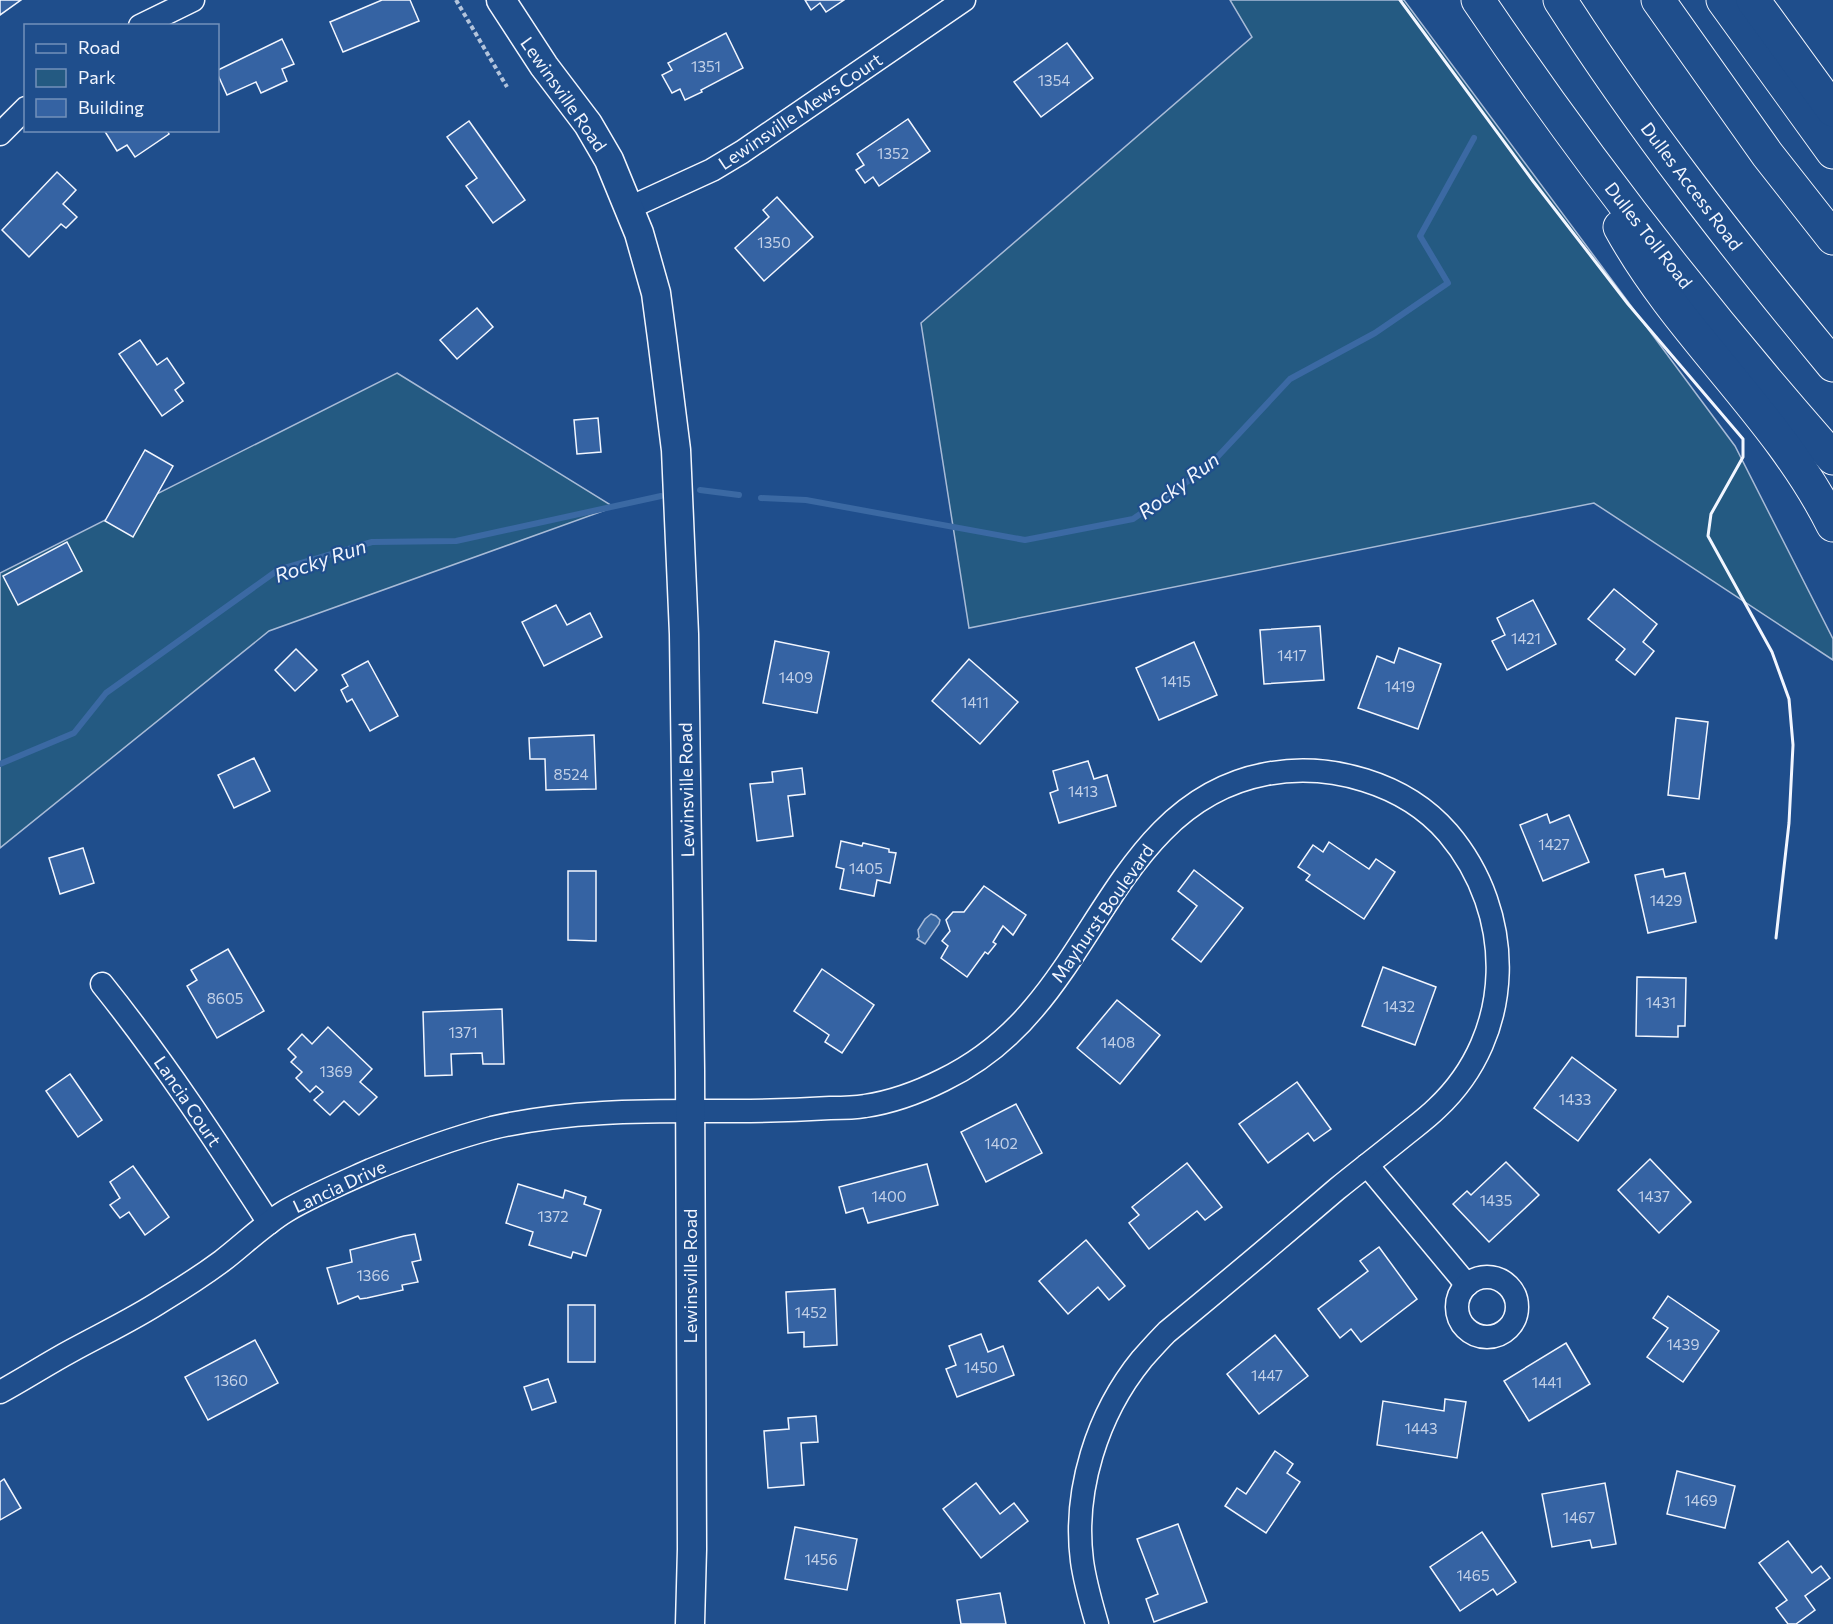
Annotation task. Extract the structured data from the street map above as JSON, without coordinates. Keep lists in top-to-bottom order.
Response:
{
  "streets": {
    "highway": ["Dulles Access Road", "Dulles Toll Road"],
    "main road": ["Lewinsville Road"],
    "street": [
      "Lewinsville Mews Court",
      "Mayhurst Boulevard",
      "Lancia Court",
      "Lancia Drive"
    ]
  },
  "crossings": [
    ["Lewinsville Road", "Lewinsville Mews Court"],
    ["Lewinsville Road", "Mayhurst Boulevard"],
    ["Lewinsville Road", "Lancia Drive"],
    ["Mayhurst Boulevard", "Lancia Drive"],
    ["Lancia Court", "Lancia Drive"]
  ],
  "water": ["Rocky Run"],
  "house_numbers": [
    "1351",
    "1354",
    "1352",
    "1350",
    "1421",
    "1417",
    "1409",
    "1415",
    "1419",
    "1411",
    "8524",
    "1413",
    "1427",
    "1405",
    "1429",
    "8605",
    "1431",
    "1432",
    "1371",
    "1408",
    "1369",
    "1433",
    "1402",
    "1400",
    "1437",
    "1435",
    "1372",
    "1366",
    "1452",
    "1439",
    "1450",
    "1447",
    "1360",
    "1441",
    "1443",
    "1469",
    "1467",
    "1456",
    "1465"
  ],
  "legend": ["Road", "Park", "Building"]
}
